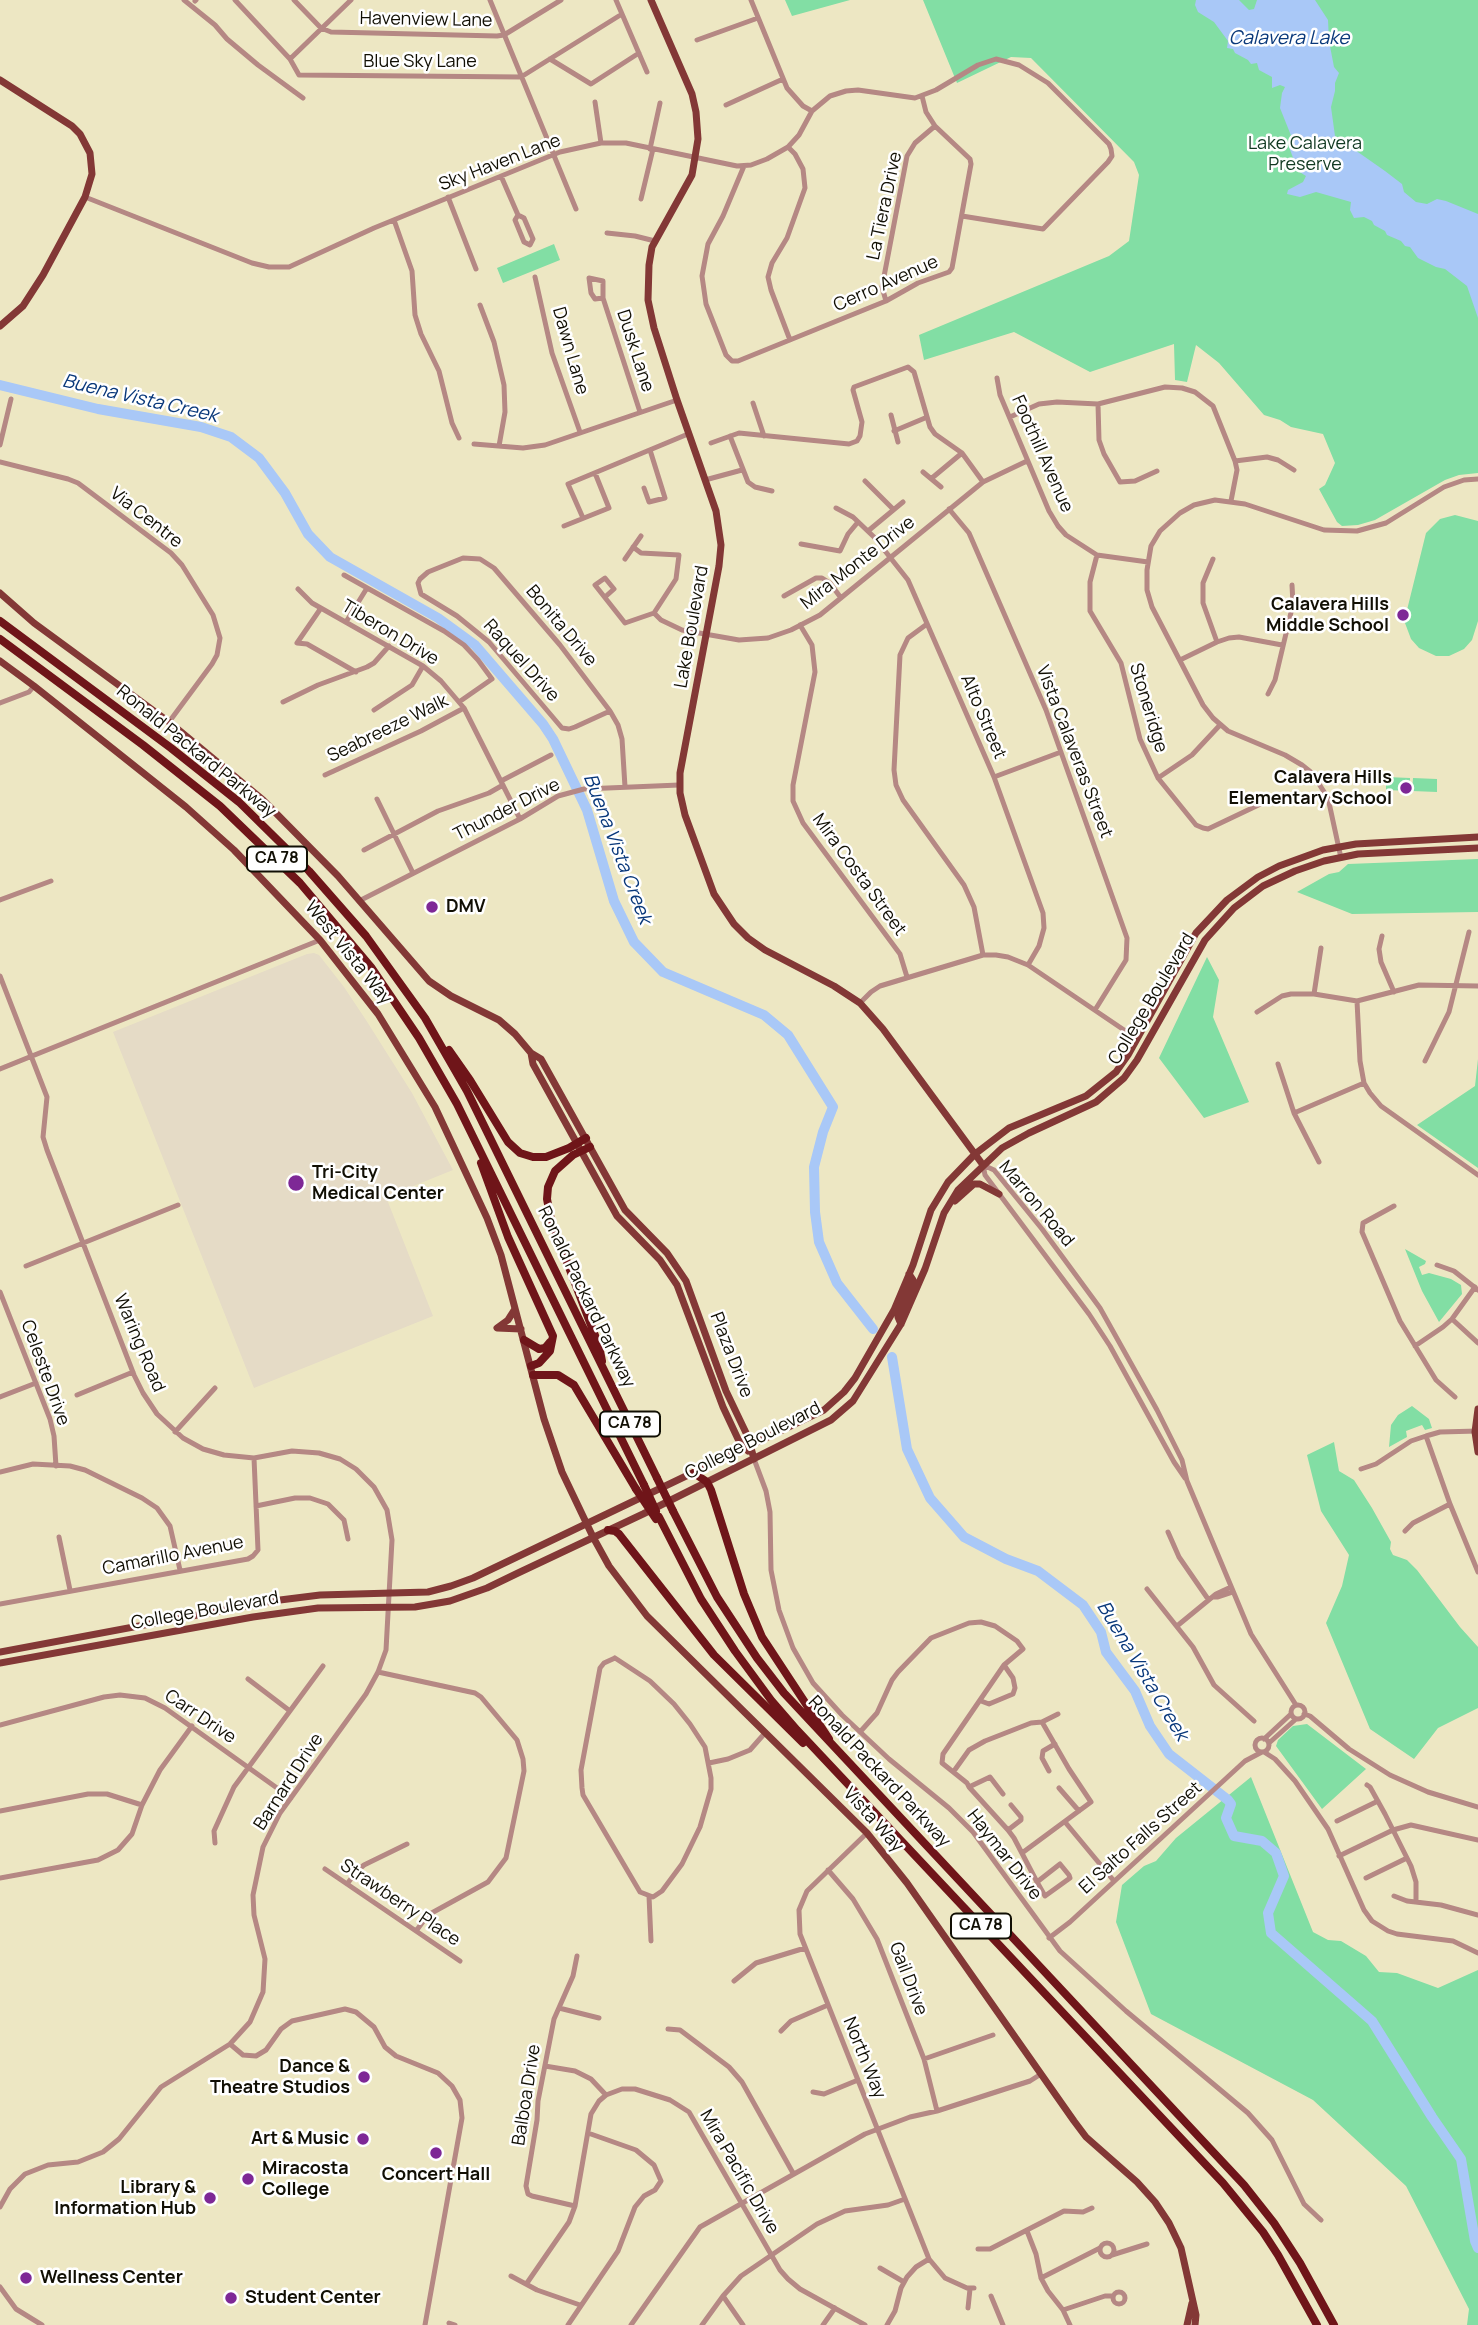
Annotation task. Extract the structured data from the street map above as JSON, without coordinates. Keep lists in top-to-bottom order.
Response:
{
  "streets": {
    "highway": ["Ronald Packard Parkway", "CA 78"],
    "main road": [
      "Lake Boulevard",
      "West Vista Way",
      "College Boulevard",
      "Plaza Drive",
      "Vista Way"
    ],
    "street": [
      "Havenview Lane",
      "Blue Sky Lane",
      "Sky Haven Lane",
      "La Tiera Drive",
      "Cerro Avenue",
      "Dawn Lane",
      "Dusk Lane",
      "Foothill Avenue",
      "Via Centre",
      "Mira Monte Drive",
      "Bonita Drive",
      "Tiberon Drive",
      "Raquel Drive",
      "Stoneridge",
      "Alto Street",
      "Seabreeze Walk",
      "Vista Calaveras Street",
      "Thunder Drive",
      "Mira Costa Street",
      "Marron Road",
      "Waring Road",
      "Celeste Drive",
      "Camarillo Avenue",
      "Carr Drive",
      "Barnard Drive",
      "El Salto Falls Street",
      "Haymar Drive",
      "Strawberry Place",
      "Gail Drive",
      "North Way",
      "Balboa Drive",
      "Mira Pacific Drive"
    ]
  },
  "crossings": [
    ["Sky Haven Lane", "Cerro Avenue"],
    ["Sky Haven Lane", "Lake Boulevard"],
    ["La Tiera Drive", "Cerro Avenue"],
    ["Foothill Avenue", "Mira Monte Drive"],
    ["Foothill Avenue", "Stoneridge"],
    ["Via Centre", "Plaza Drive"],
    ["Mira Monte Drive", "Lake Boulevard"],
    ["Mira Monte Drive", "Alto Street"],
    ["Mira Monte Drive", "Vista Calaveras Street"],
    ["Mira Monte Drive", "Mira Costa Street"],
    ["Bonita Drive", "Raquel Drive"],
    ["Bonita Drive", "Thunder Drive"],
    ["Lake Boulevard", "Thunder Drive"],
    ["Lake Boulevard", "College Boulevard"],
    ["Lake Boulevard", "Marron Road"],
    ["Tiberon Drive", "Seabreeze Walk"],
    ["Tiberon Drive", "Thunder Drive"],
    ["Thunder Drive", "Plaza Drive"],
    ["West Vista Way", "Vista Way"],
    ["College Boulevard", "Marron Road"],
    ["College Boulevard", "Waring Road"],
    ["College Boulevard", "Plaza Drive"],
    ["College Boulevard", "Barnard Drive"],
    ["College Boulevard", "Vista Way"],
    ["College Boulevard", "Haymar Drive"],
    ["Marron Road", "El Salto Falls Street"],
    ["Waring Road", "Camarillo Avenue"],
    ["Waring Road", "Barnard Drive"],
    ["Plaza Drive", "Haymar Drive"],
    ["Carr Drive", "Barnard Drive"],
    ["Vista Way", "North Way"],
    ["El Salto Falls Street", "Haymar Drive"],
    ["Gail Drive", "North Way"]
  ],
  "water": ["Calavera Lake", "Buena Vista Creek"],
  "parks": ["Lake Calavera Preserve"],
  "places": [
    "Calavera Hills Middle School",
    "Calavera Hills Elementary School",
    "DMV",
    "Tri-City Medical Center",
    "Dance & Theatre Studios",
    "Art & Music",
    "Concert Hall",
    "Miracosta College",
    "Library & Information Hub",
    "Wellness Center",
    "Student Center"
  ]
}
